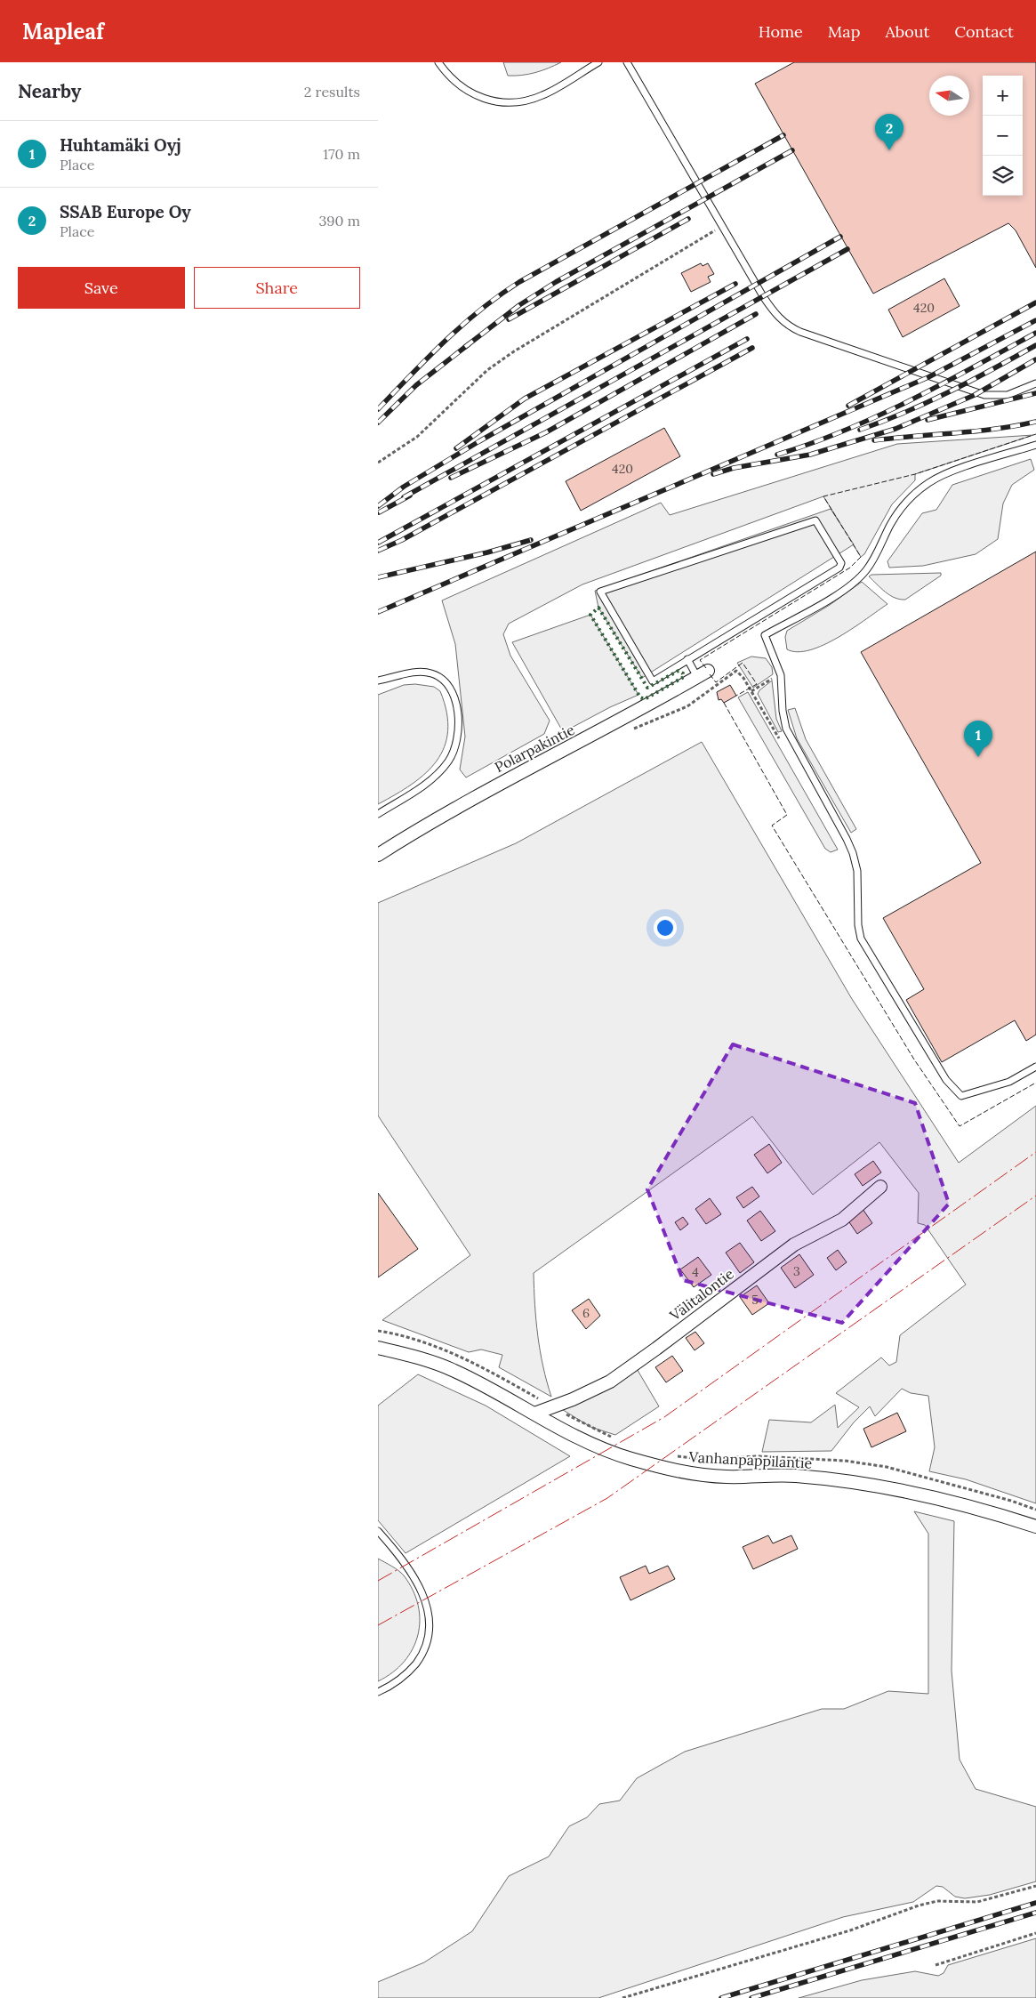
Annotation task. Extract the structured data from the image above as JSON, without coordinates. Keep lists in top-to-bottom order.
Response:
{
  "streets": {
    "street": ["Polarpakintie", "Välitalontie", "Vanhanpappilantie"]
  },
  "crossings": [
    ["Välitalontie", "Vanhanpappilantie"]
  ],
  "house_numbers": [
    "420",
    "420",
    "3",
    "4",
    "5",
    "6"
  ],
  "north": "left",
  "page": {
    "header": "Mapleaf",
    "nav": [
      "Home",
      "Map",
      "About",
      "Contact"
    ],
    "heading": ["Nearby", "2 results"],
    "map_buttons": ["+", "−"],
    "pins": ["2", "1"],
    "list": [
      {
        "mark": "1",
        "name": "Huhtamäki Oyj",
        "note": "Place",
        "value": "170 m"
      },
      {
        "mark": "2",
        "name": "SSAB Europe Oy",
        "note": "Place",
        "value": "390 m"
      }
    ],
    "buttons": ["Save", "Share"]
  }
}
